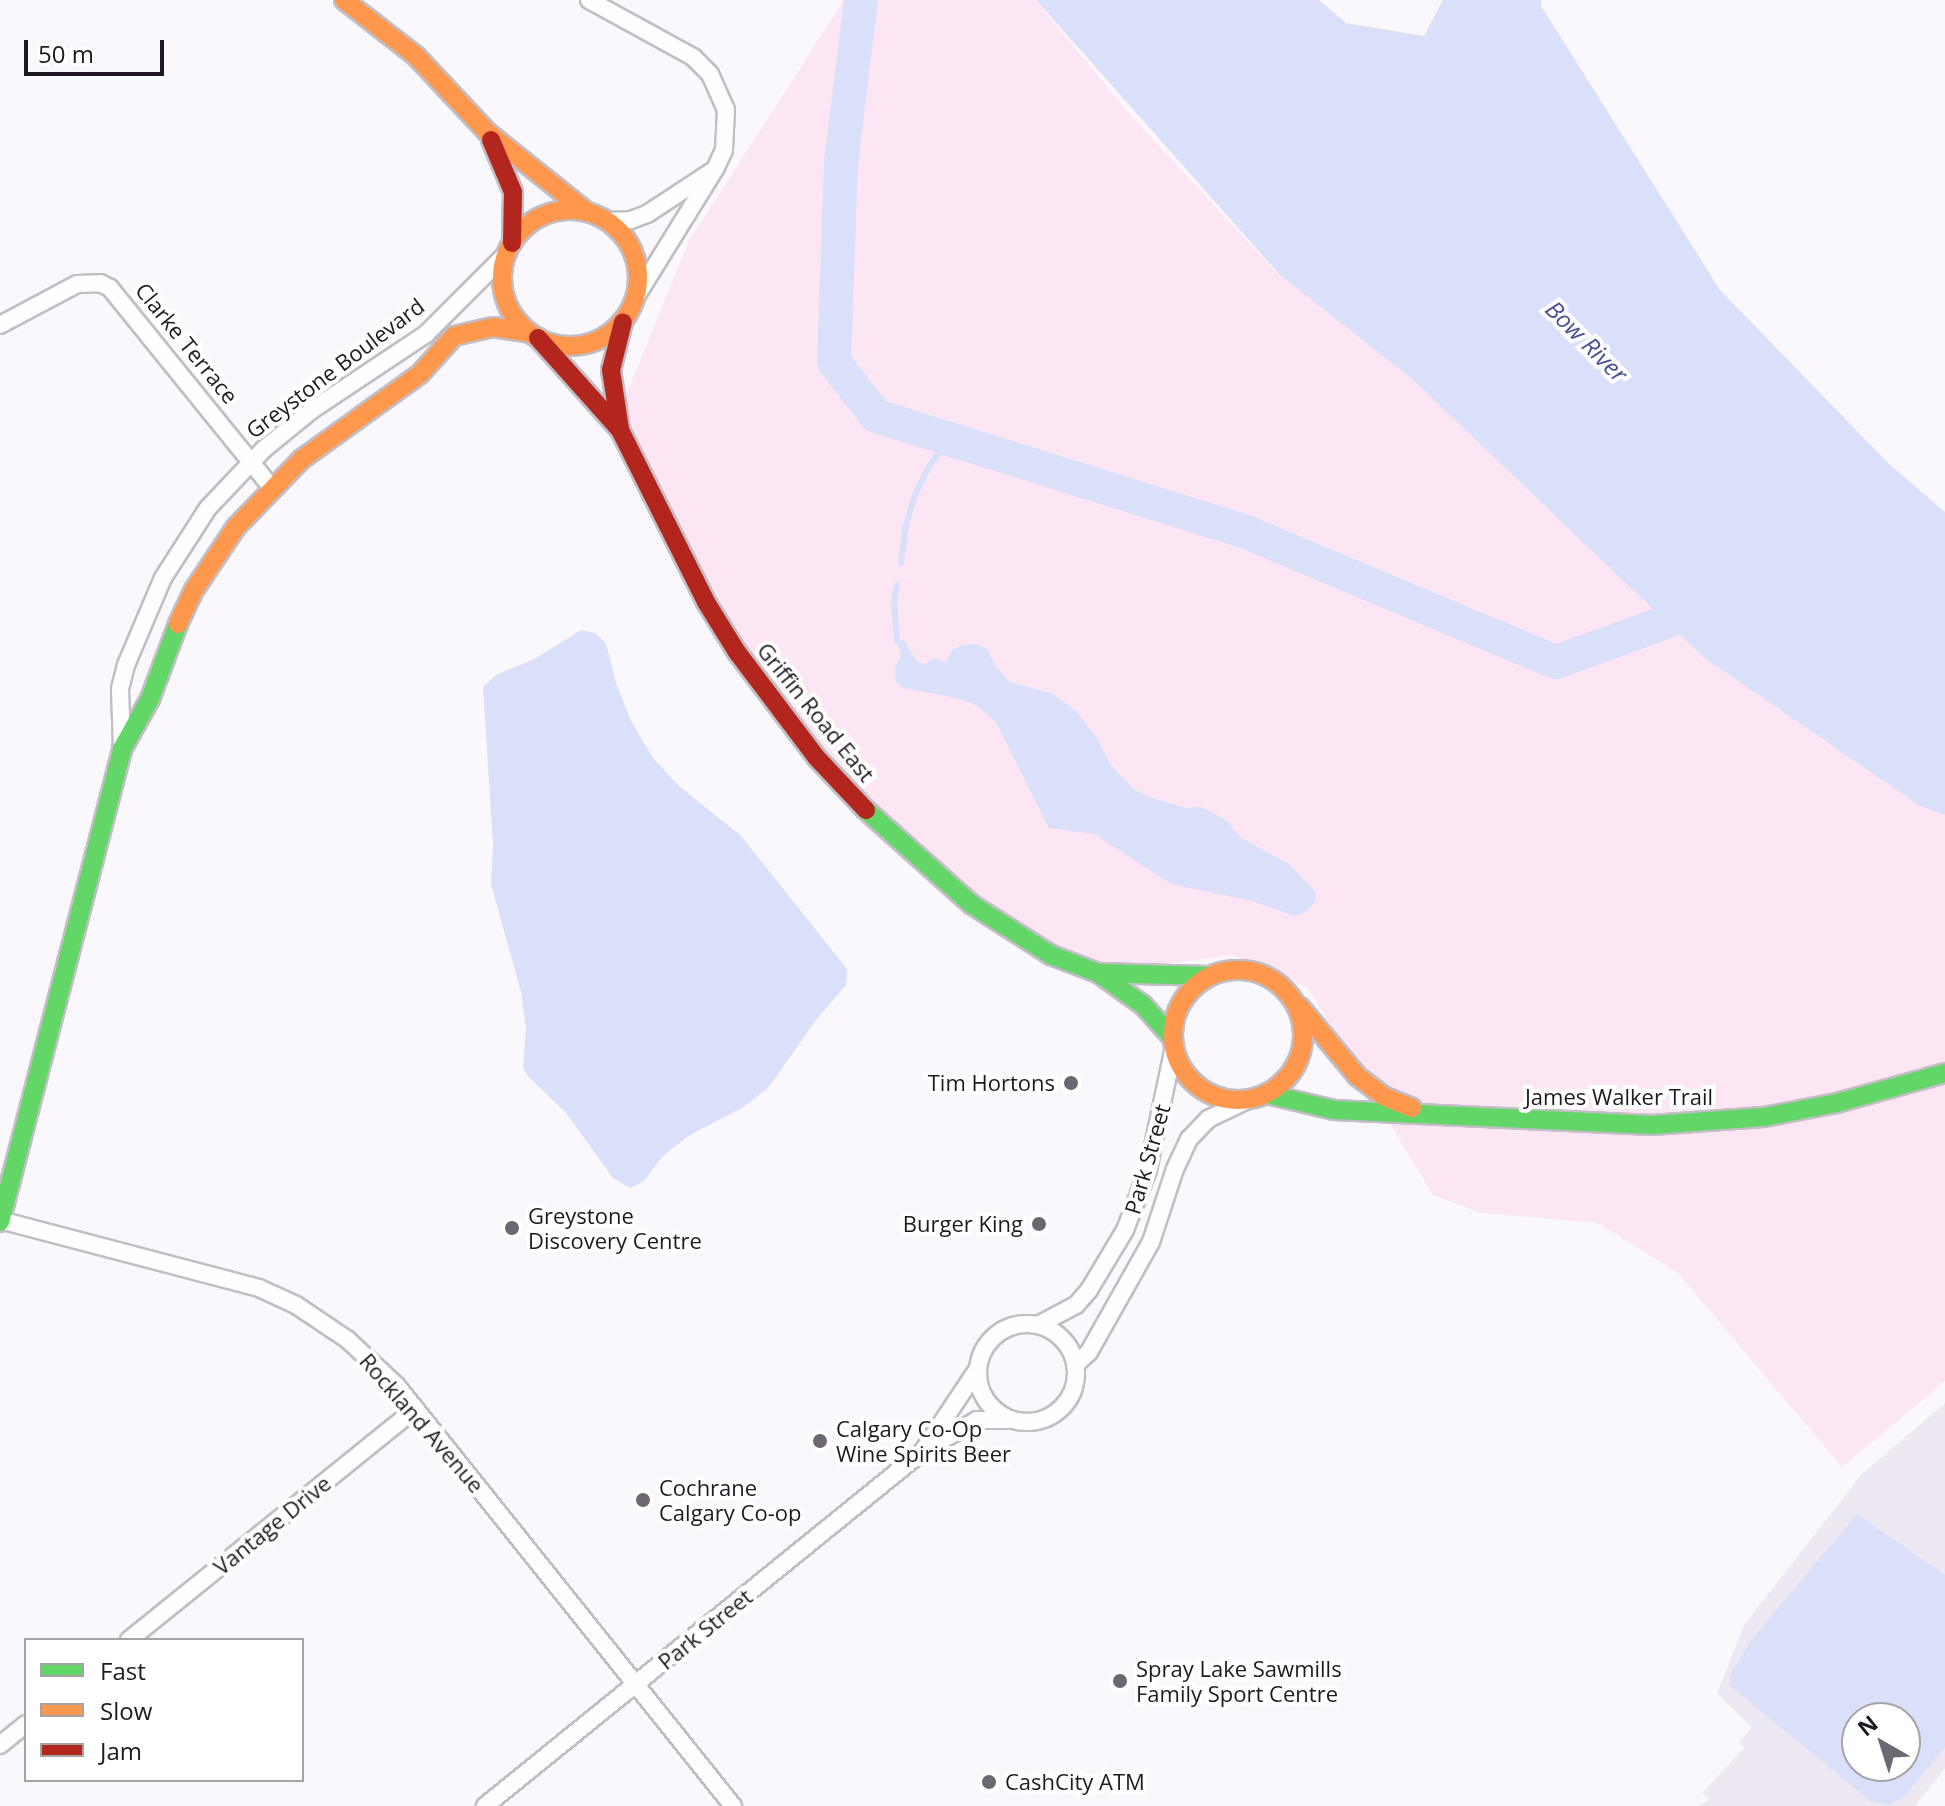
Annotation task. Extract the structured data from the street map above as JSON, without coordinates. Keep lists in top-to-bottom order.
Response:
{
  "streets": {
    "main road": ["Greystone Boulevard", "Griffin Road East", "James Walker Trail"],
    "street": [
      "Clarke Terrace",
      "Park Street",
      "Rockland Avenue",
      "Vantage Drive"
    ]
  },
  "crossings": [
    ["Clarke Terrace", "Greystone Boulevard"],
    ["Greystone Boulevard", "Griffin Road East"],
    ["Greystone Boulevard", "Rockland Avenue"],
    ["Griffin Road East", "James Walker Trail"],
    ["Griffin Road East", "Park Street"],
    ["James Walker Trail", "Park Street"],
    ["Park Street", "Rockland Avenue"],
    ["Rockland Avenue", "Vantage Drive"]
  ],
  "water": ["Bow River"],
  "places": [
    "Tim Hortons",
    "Burger King",
    "Greystone Discovery Centre",
    "Calgary Co-Op Wine Spirits Beer",
    "Cochrane Calgary Co-op",
    "Spray Lake Sawmills Family Sport Centre",
    "CashCity ATM"
  ],
  "legend": ["Fast", "Slow", "Jam"],
  "scale_bar": "50 m",
  "north": "top left"
}
